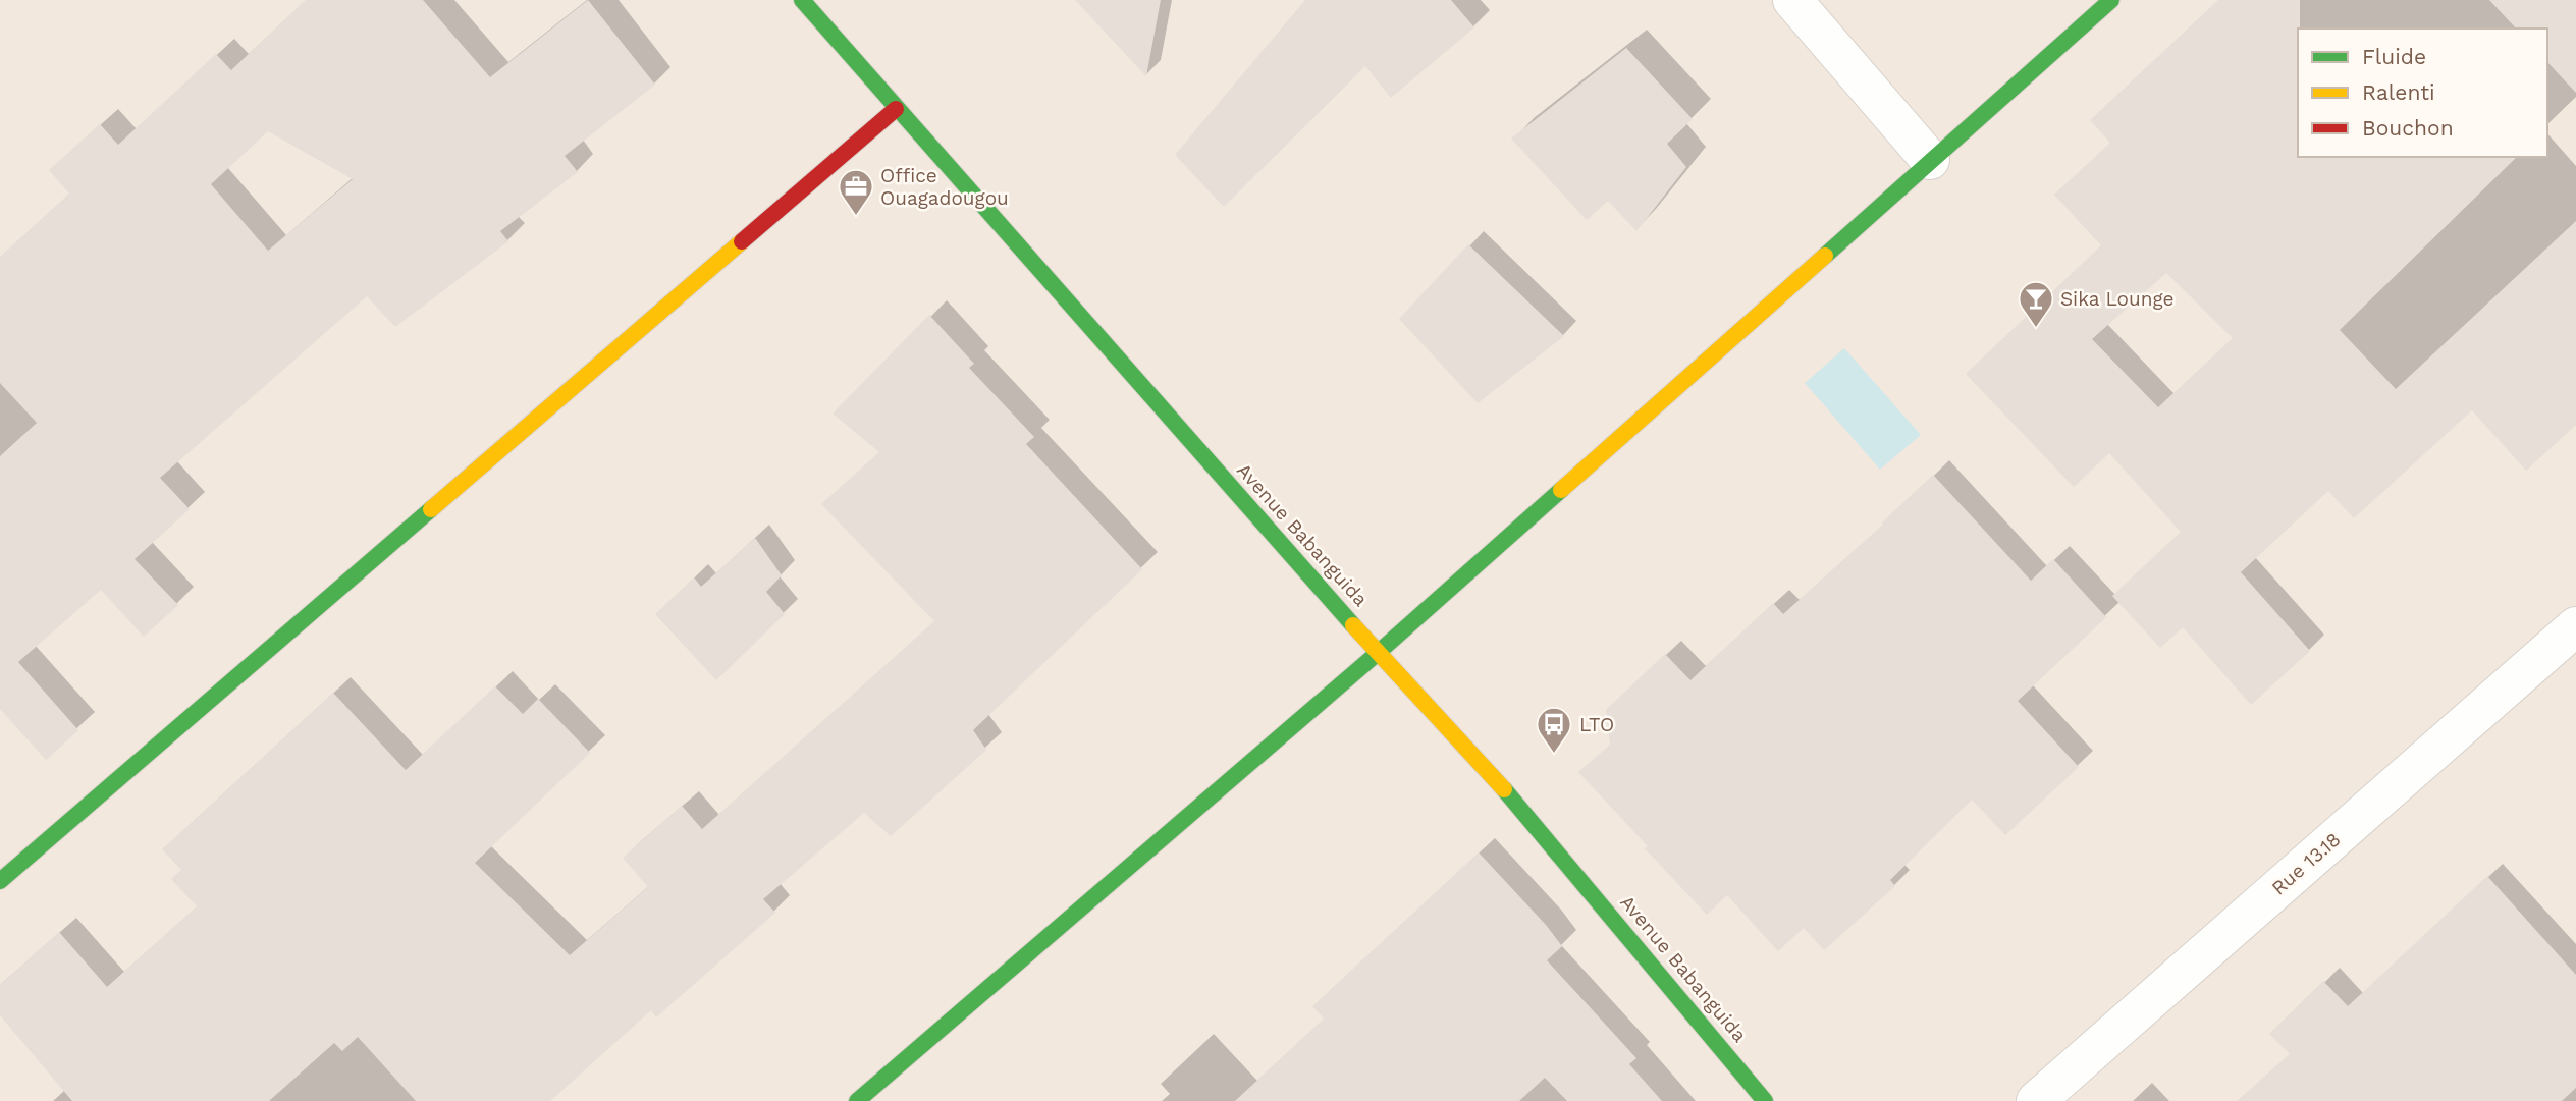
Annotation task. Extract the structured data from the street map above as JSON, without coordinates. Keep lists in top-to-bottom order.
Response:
{
  "streets": {
    "street": ["Avenue Babanguida", "Rue 13.18"]
  },
  "places": {
    "office": ["Office Ouagadougou"],
    "bar": ["Sika Lounge"],
    "bus stop": ["LTO"]
  },
  "legend": ["Fluide", "Ralenti", "Bouchon"]
}
